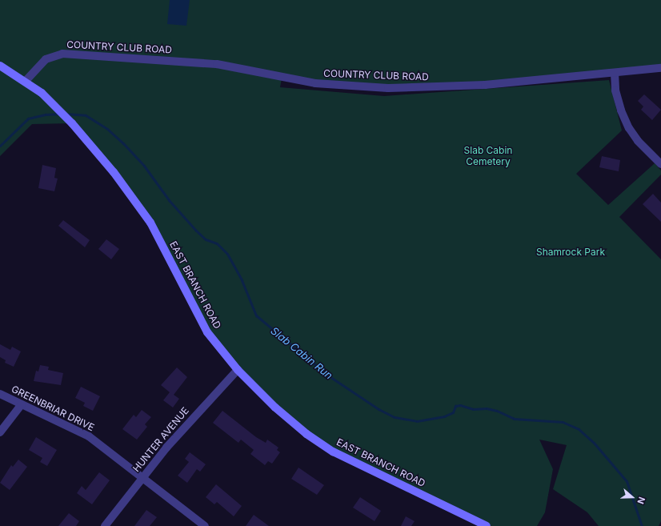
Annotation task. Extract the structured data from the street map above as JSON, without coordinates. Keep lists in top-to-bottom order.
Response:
{
  "streets": {
    "main road": ["EAST BRANCH ROAD"],
    "street": ["COUNTRY CLUB ROAD", "GREENBRIAR DRIVE", "HUNTER AVENUE"]
  },
  "crossings": [
    ["COUNTRY CLUB ROAD", "EAST BRANCH ROAD"],
    ["EAST BRANCH ROAD", "HUNTER AVENUE"],
    ["GREENBRIAR DRIVE", "HUNTER AVENUE"]
  ],
  "water": ["Slab Cabin Run"],
  "parks": ["Slab Cabin Cemetery", "Shamrock Park"],
  "north": "right"
}
